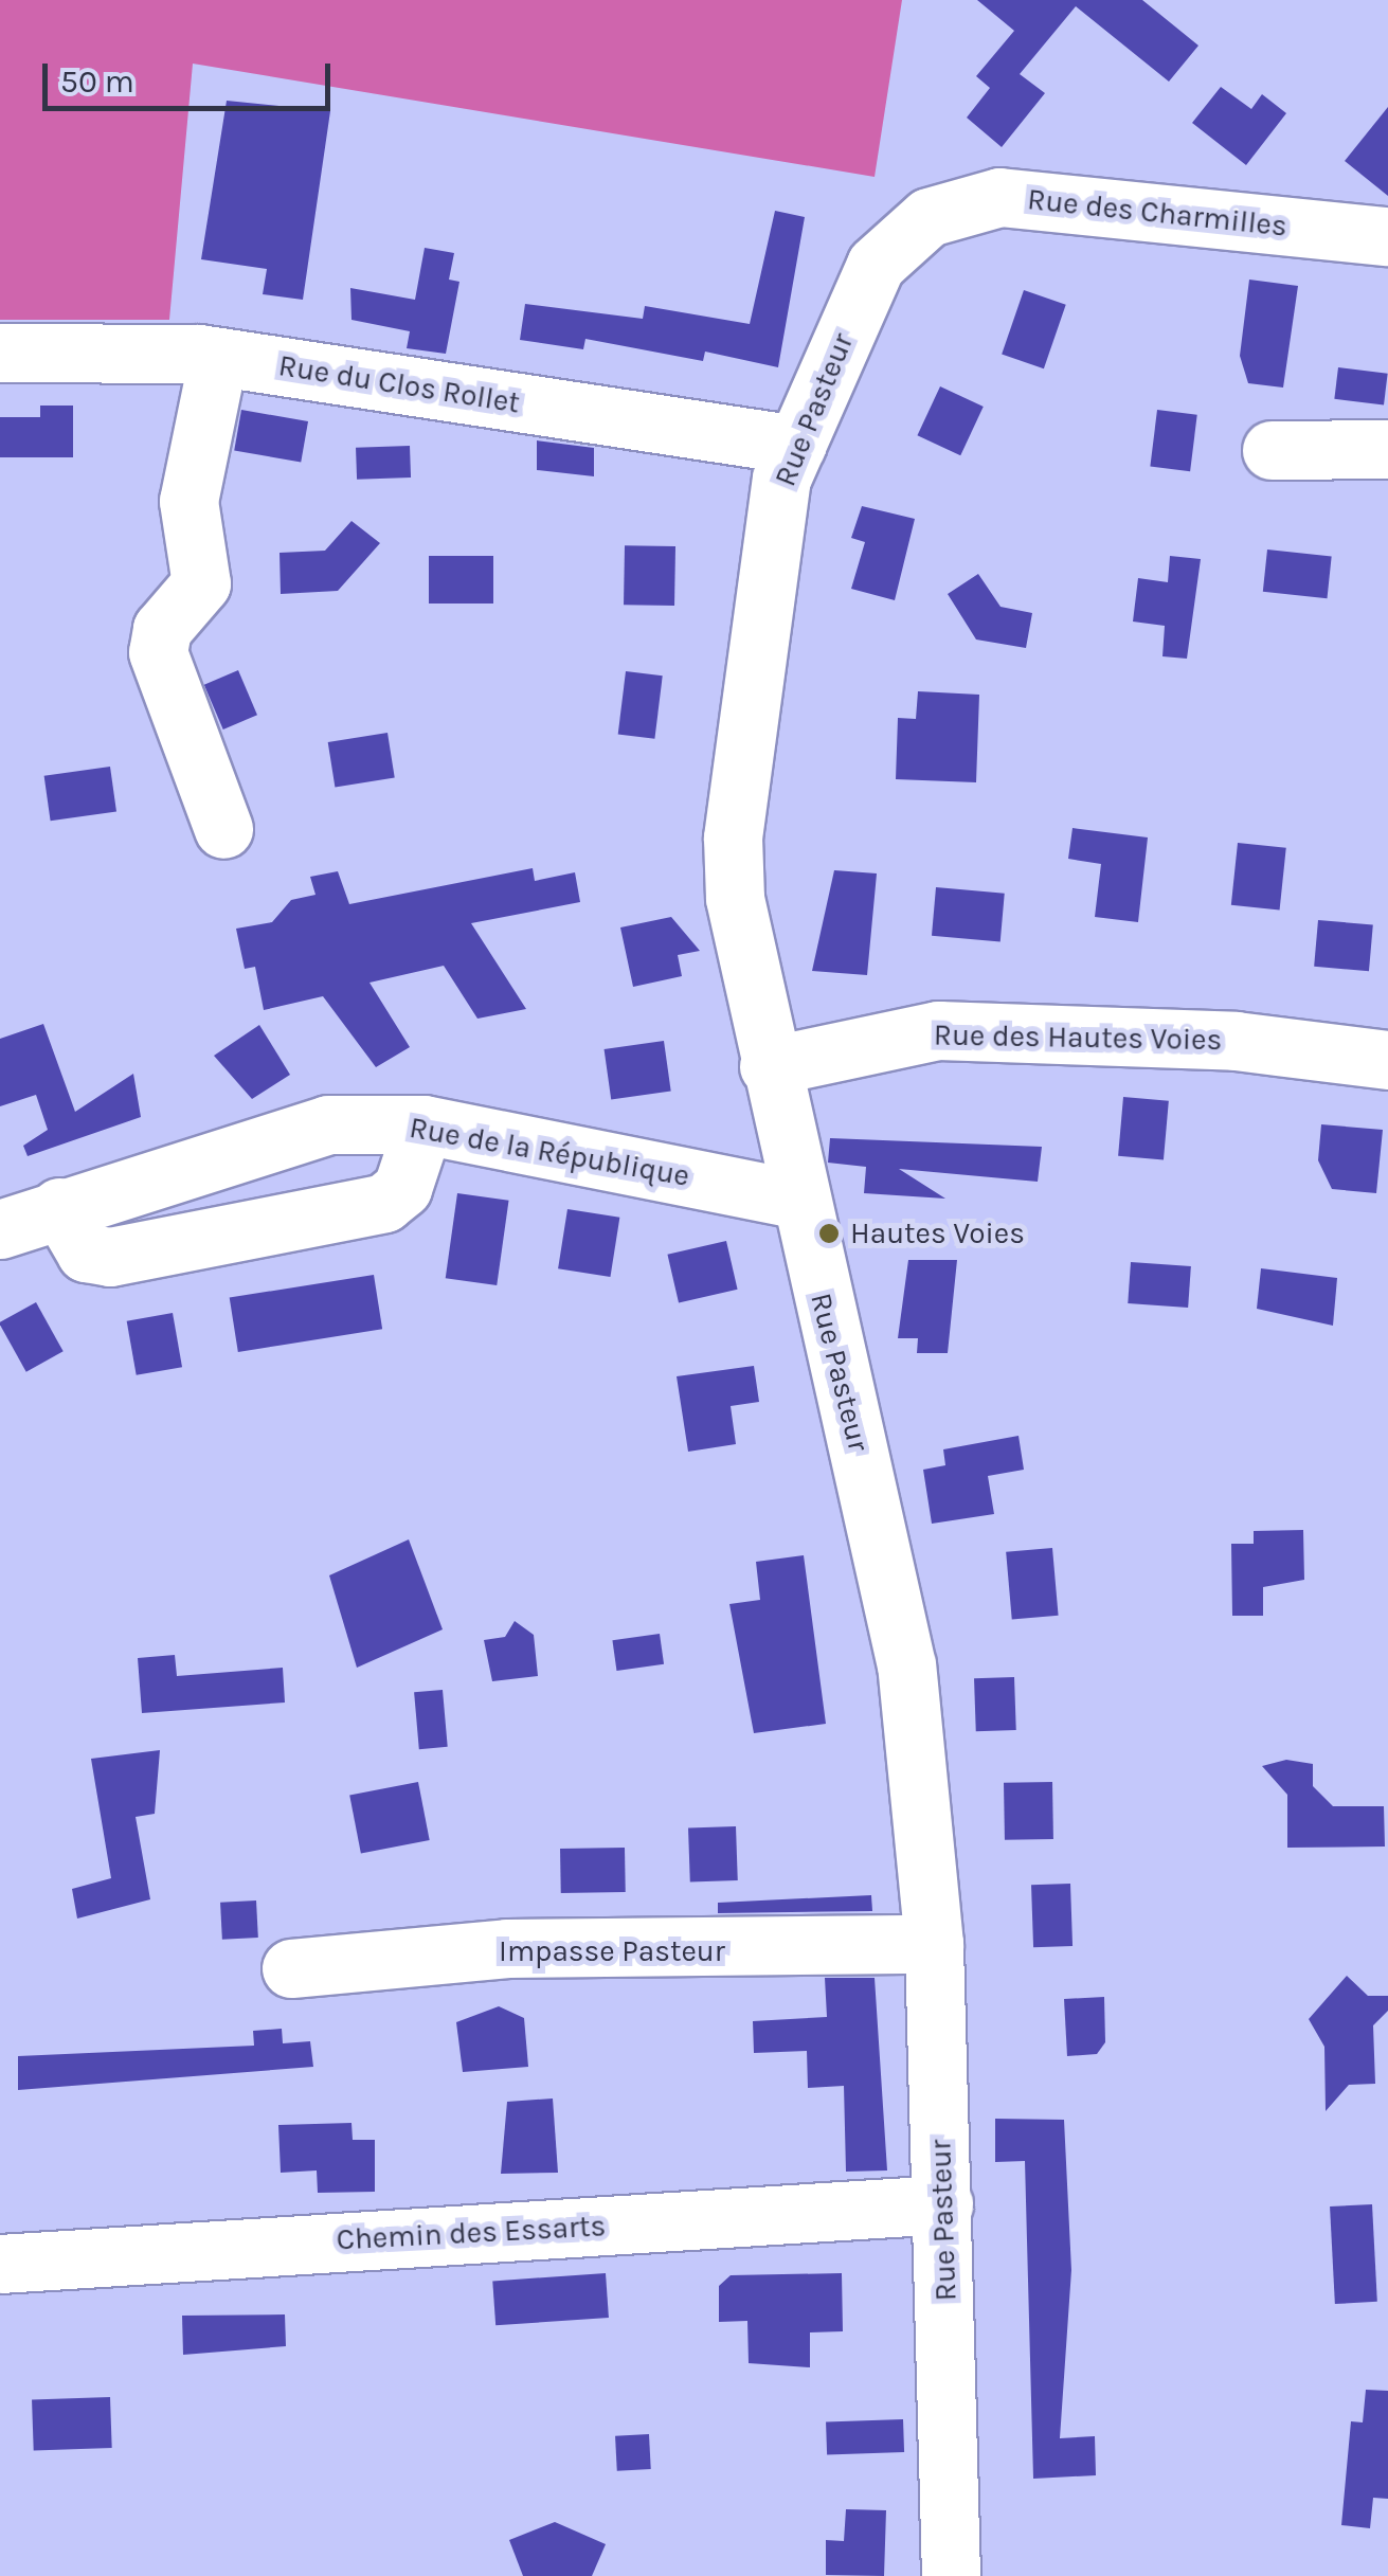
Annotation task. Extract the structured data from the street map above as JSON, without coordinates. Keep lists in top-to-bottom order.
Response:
{
  "streets": {
    "street": [
      "Rue des Charmilles",
      "Rue du Clos Rollet",
      "Rue Pasteur",
      "Rue des Hautes Voies",
      "Rue de la République",
      "Impasse Pasteur",
      "Chemin des Essarts"
    ]
  },
  "crossings": [
    ["Rue des Charmilles", "Rue Pasteur"],
    ["Rue du Clos Rollet", "Rue Pasteur"],
    ["Rue Pasteur", "Rue des Hautes Voies"],
    ["Rue Pasteur", "Rue de la République"],
    ["Rue Pasteur", "Impasse Pasteur"],
    ["Rue Pasteur", "Chemin des Essarts"]
  ],
  "places": ["Hautes Voies"],
  "scale_bar": "50 m"
}
